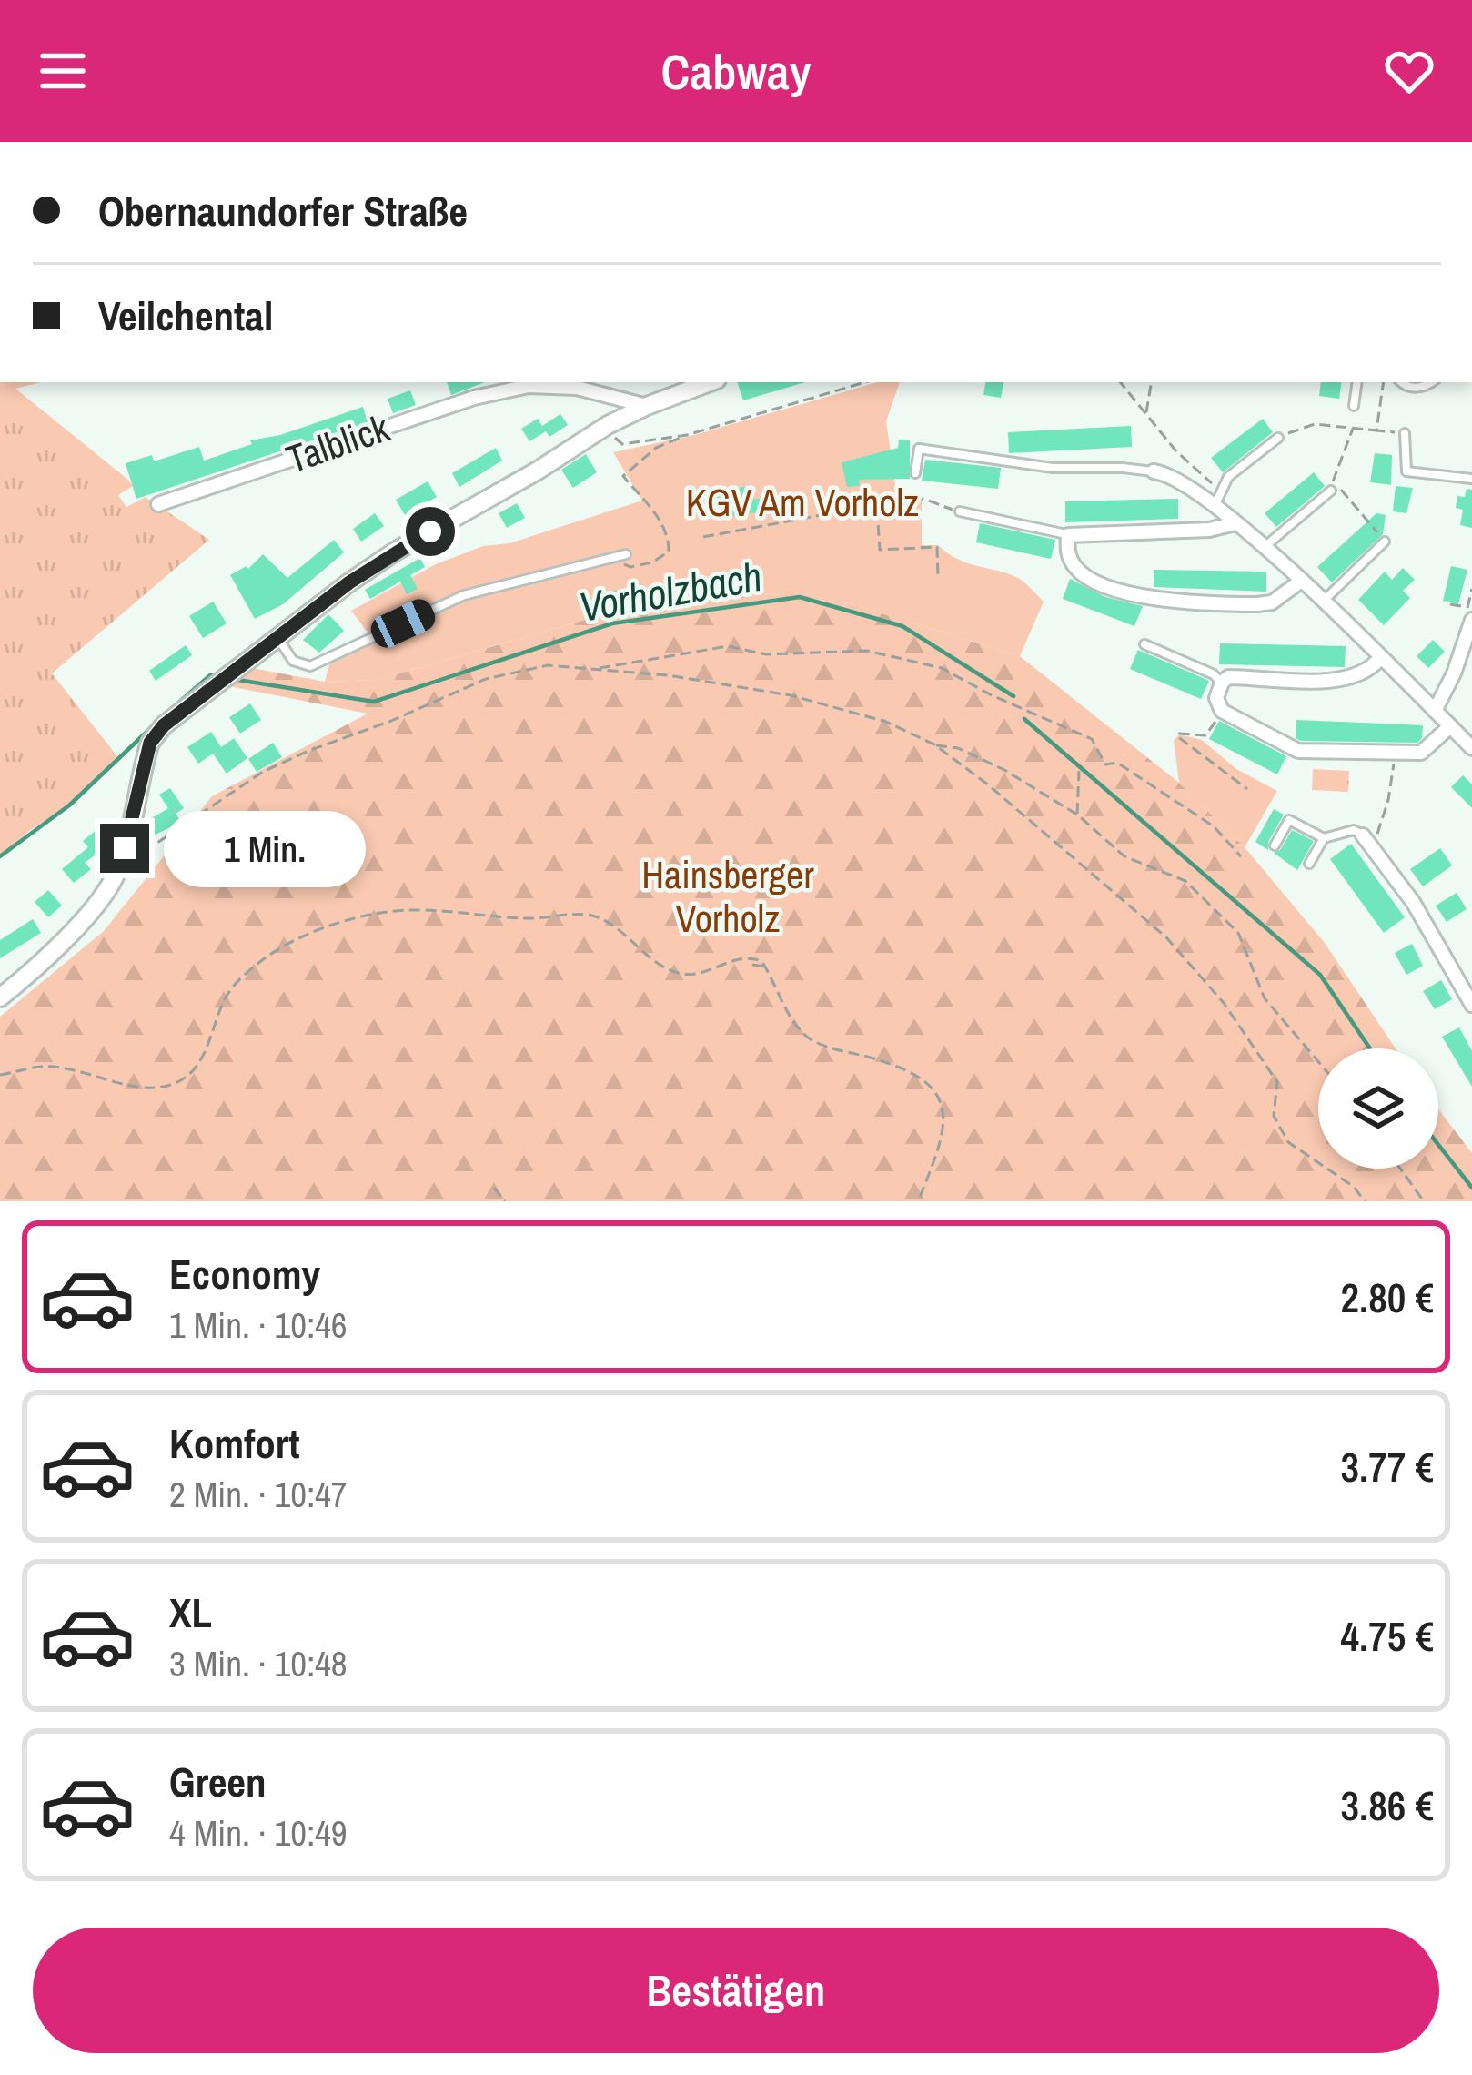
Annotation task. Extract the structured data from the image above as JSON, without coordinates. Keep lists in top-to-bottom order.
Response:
{
  "streets": {
    "street": ["Talblick"]
  },
  "water": ["Vorholzbach"],
  "parks": ["KGV Am Vorholz", "Hainsberger Vorholz"],
  "page": {
    "header": "Cabway",
    "banner": ["Obernaundorfer Straße", "Veilchental"],
    "bubble": "1 Min.",
    "list": [
      {
        "name": "Economy",
        "note": "1 Min. · 10:46",
        "value": "2.80 €"
      },
      {
        "name": "Komfort",
        "note": "2 Min. · 10:47",
        "value": "3.77 €"
      },
      {
        "name": "XL",
        "note": "3 Min. · 10:48",
        "value": "4.75 €"
      },
      {
        "name": "Green",
        "note": "4 Min. · 10:49",
        "value": "3.86 €"
      }
    ],
    "buttons": "Bestätigen"
  }
}
